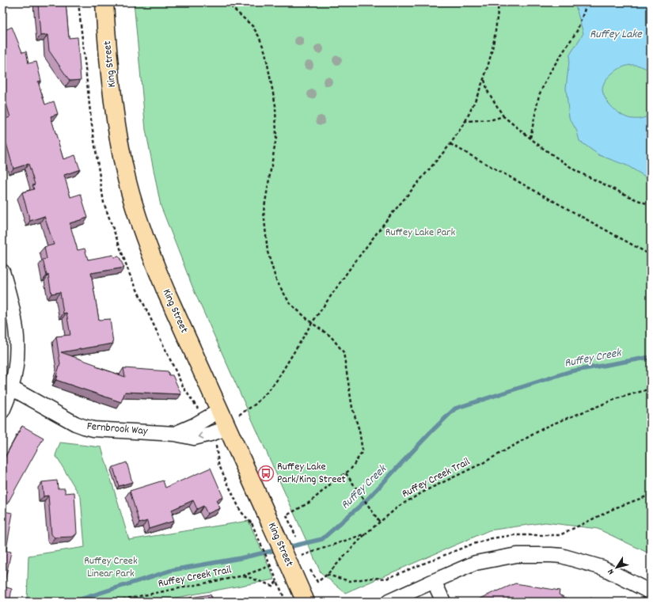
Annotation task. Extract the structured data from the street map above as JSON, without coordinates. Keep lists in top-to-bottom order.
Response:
{
  "streets": {
    "main road": ["King Street"],
    "street": ["Fernbrook Way"],
    "path": ["Ruffey Creek Trail"]
  },
  "crossings": [
    ["King Street", "Fernbrook Way"]
  ],
  "water": ["Ruffey Lake", "Ruffey Creek"],
  "parks": ["Ruffey Lake Park", "Ruffey Creek Linear Park"],
  "places": {
    "bus stop": ["Ruffey Lake Park/King Street"]
  },
  "north": "bottom left"
}
